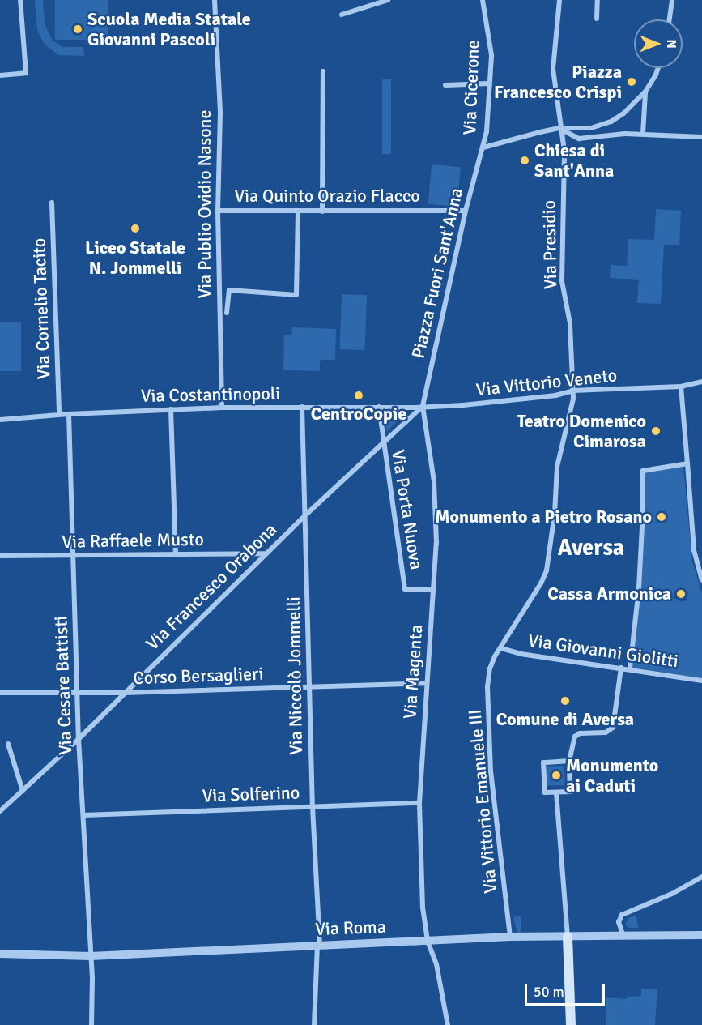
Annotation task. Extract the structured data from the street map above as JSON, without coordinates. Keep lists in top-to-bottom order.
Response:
{
  "streets": {
    "street": [
      "Via Cicerone",
      "Via Quinto Orazio Flacco",
      "Via Publio Ovidio Nasone",
      "Via Presidio",
      "Piazza Fuori Sant'Anna",
      "Via Cornelio Tacito",
      "Via Vittorio Veneto",
      "Via Costantinopoli",
      "Via Porta Nuova",
      "Via Raffaele Musto",
      "Via Francesco Orabona",
      "Via Giovanni Giolitti",
      "Via Magenta",
      "Corso Bersaglieri",
      "Via Niccolò Jommelli",
      "Via Cesare Battisti",
      "Via Solferino",
      "Via Vittorio Emanuele III",
      "Via Roma"
    ]
  },
  "crossings": [
    ["Via Cicerone", "Piazza Fuori Sant'Anna"],
    ["Via Quinto Orazio Flacco", "Via Publio Ovidio Nasone"],
    ["Via Quinto Orazio Flacco", "Piazza Fuori Sant'Anna"],
    ["Via Publio Ovidio Nasone", "Via Costantinopoli"],
    ["Via Presidio", "Via Vittorio Veneto"],
    ["Via Presidio", "Via Vittorio Emanuele III"],
    ["Piazza Fuori Sant'Anna", "Via Vittorio Veneto"],
    ["Piazza Fuori Sant'Anna", "Via Costantinopoli"],
    ["Piazza Fuori Sant'Anna", "Via Francesco Orabona"],
    ["Piazza Fuori Sant'Anna", "Via Magenta"],
    ["Via Cornelio Tacito", "Via Costantinopoli"],
    ["Via Vittorio Veneto", "Via Costantinopoli"],
    ["Via Vittorio Veneto", "Via Francesco Orabona"],
    ["Via Vittorio Veneto", "Via Magenta"],
    ["Via Vittorio Veneto", "Via Vittorio Emanuele III"],
    ["Via Costantinopoli", "Via Porta Nuova"],
    ["Via Costantinopoli", "Via Francesco Orabona"],
    ["Via Costantinopoli", "Via Magenta"],
    ["Via Costantinopoli", "Via Niccolò Jommelli"],
    ["Via Costantinopoli", "Via Cesare Battisti"],
    ["Via Porta Nuova", "Via Francesco Orabona"],
    ["Via Porta Nuova", "Via Magenta"],
    ["Via Raffaele Musto", "Via Francesco Orabona"],
    ["Via Raffaele Musto", "Via Cesare Battisti"],
    ["Via Francesco Orabona", "Via Magenta"],
    ["Via Francesco Orabona", "Corso Bersaglieri"],
    ["Via Francesco Orabona", "Via Niccolò Jommelli"],
    ["Via Francesco Orabona", "Via Cesare Battisti"],
    ["Via Giovanni Giolitti", "Via Vittorio Emanuele III"],
    ["Via Magenta", "Corso Bersaglieri"],
    ["Via Magenta", "Via Solferino"],
    ["Via Magenta", "Via Roma"],
    ["Corso Bersaglieri", "Via Niccolò Jommelli"],
    ["Corso Bersaglieri", "Via Cesare Battisti"],
    ["Via Niccolò Jommelli", "Via Solferino"],
    ["Via Niccolò Jommelli", "Via Roma"],
    ["Via Cesare Battisti", "Via Solferino"],
    ["Via Cesare Battisti", "Via Roma"],
    ["Via Vittorio Emanuele III", "Via Roma"]
  ],
  "districts": ["Aversa"],
  "places": [
    "Scuola Media Statale Giovanni Pascoli",
    "Piazza Francesco Crispi",
    "Chiesa di Sant'Anna",
    "Liceo Statale N. Jommelli",
    "CentroCopie",
    "Teatro Domenico Cimarosa",
    "Monumento a Pietro Rosano",
    "Cassa Armonica",
    "Comune di Aversa",
    "Monumento ai Caduti"
  ],
  "scale_bar": "50 m",
  "north": "right"
}
